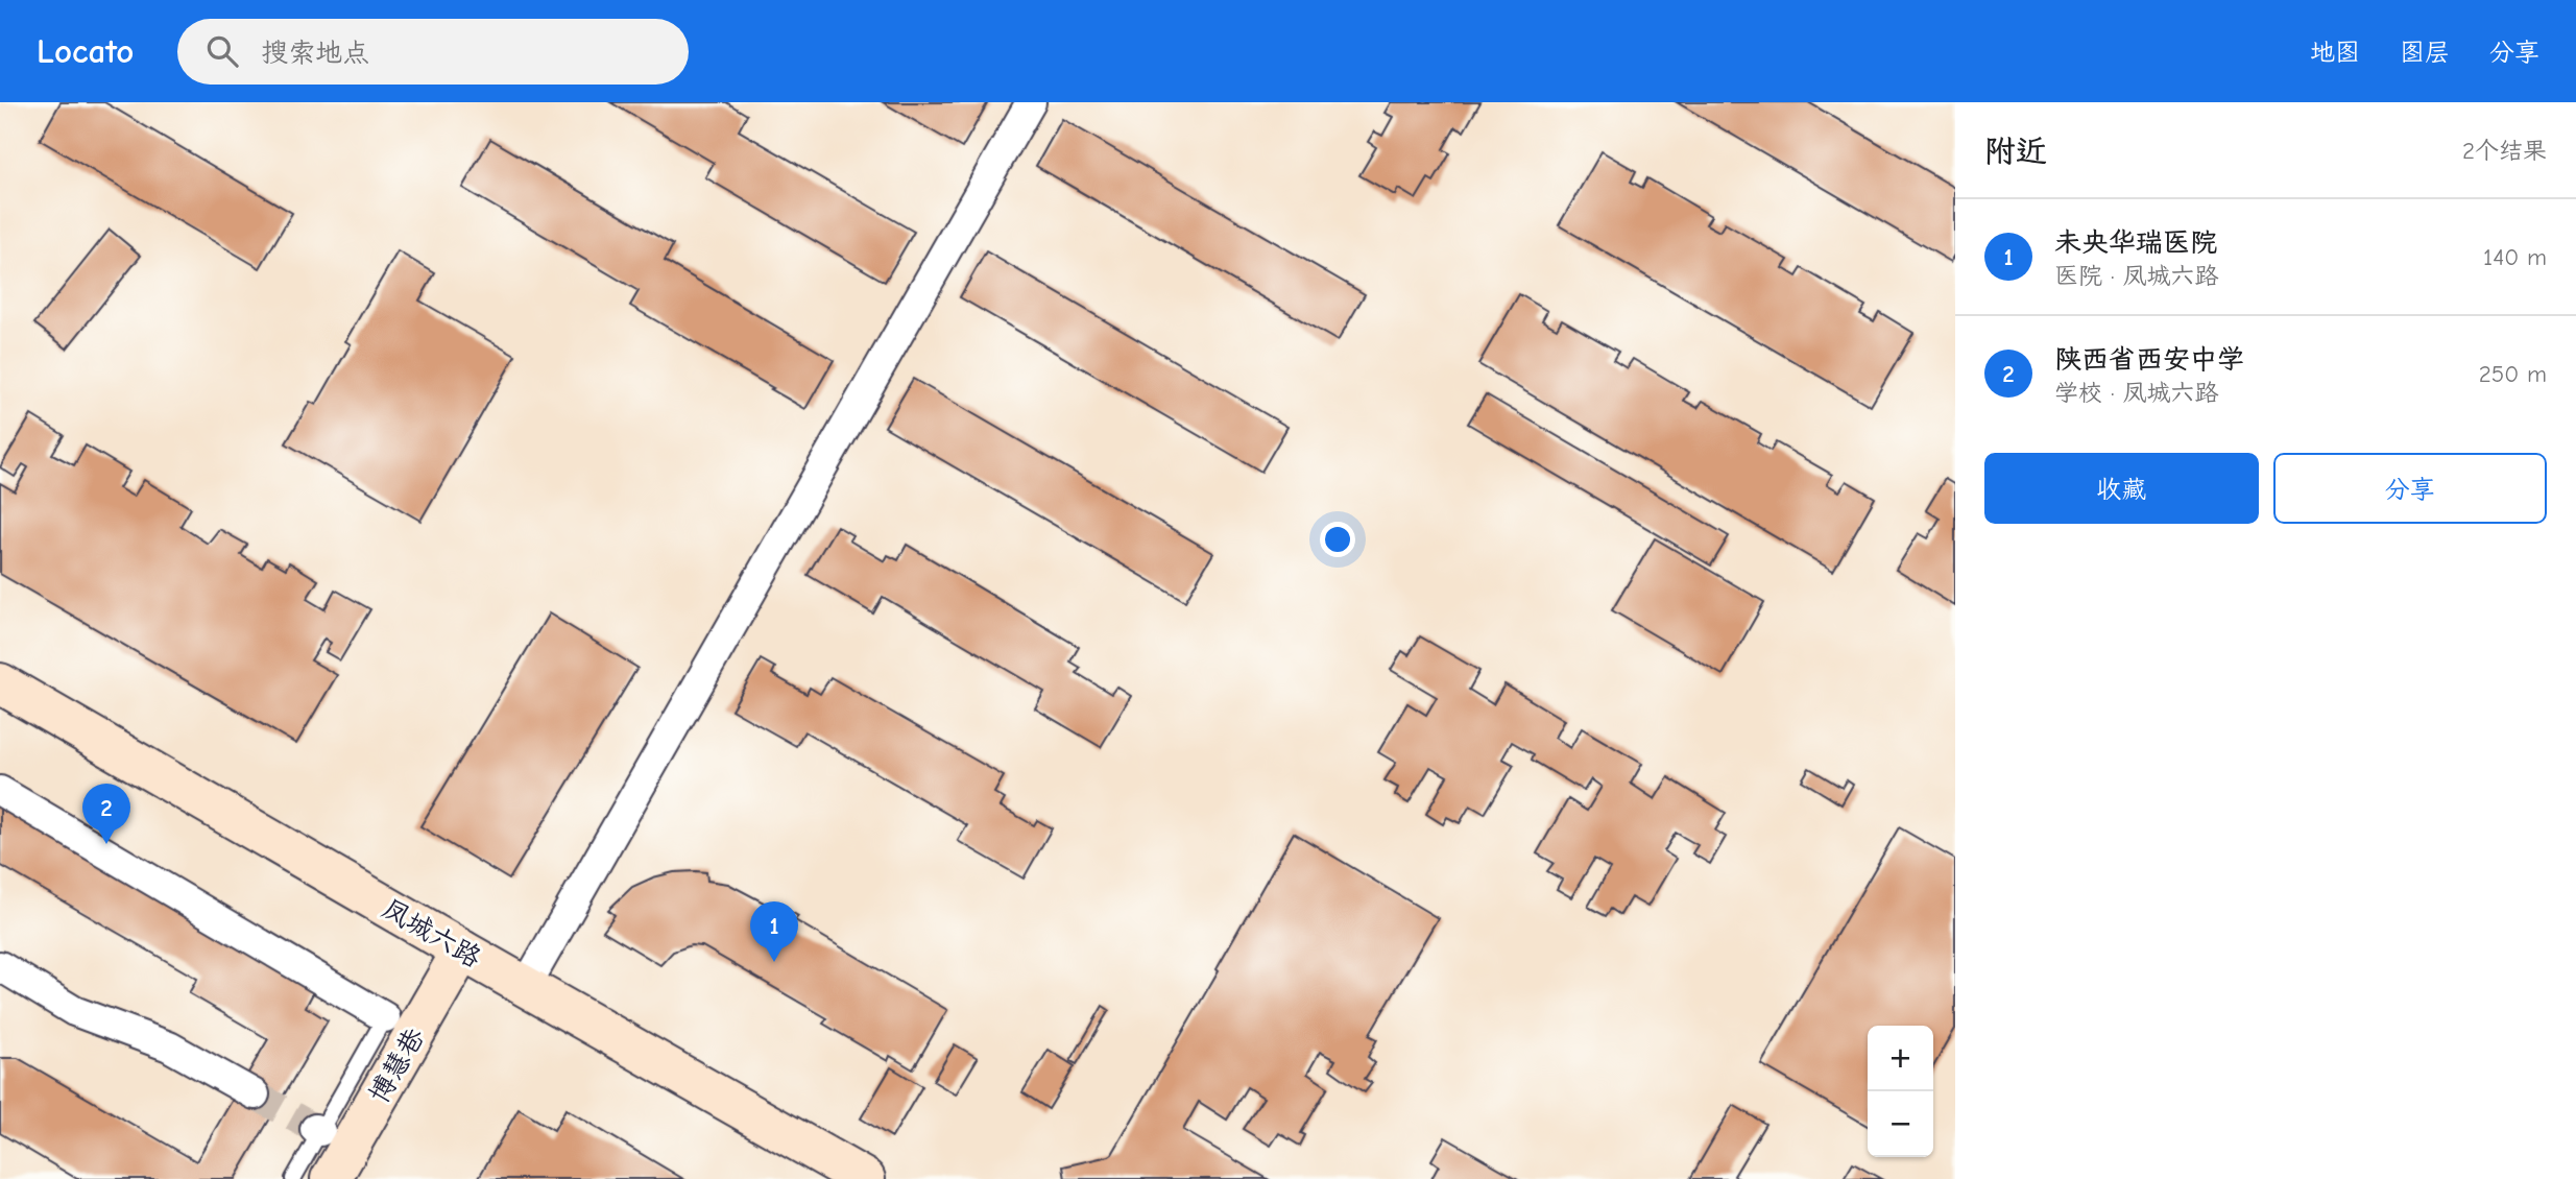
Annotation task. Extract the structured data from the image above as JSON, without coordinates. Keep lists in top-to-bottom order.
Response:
{
  "streets": {
    "street": ["凤城六路", "博慧巷"]
  },
  "crossings": [
    ["凤城六路", "博慧巷"]
  ],
  "page": {
    "header": "Locato",
    "search": "搜索地点",
    "nav": ["地图", "图层", "分享"],
    "heading": ["附近", "2个结果"],
    "list": [
      {
        "mark": "1",
        "name": "未央华瑞医院",
        "note": "医院 · 凤城六路",
        "value": "140 m"
      },
      {
        "mark": "2",
        "name": "陕西省西安中学",
        "note": "学校 · 凤城六路",
        "value": "250 m"
      }
    ],
    "buttons": ["收藏", "分享"],
    "pins": ["2", "1"],
    "map_buttons": ["+", "−"]
  }
}
